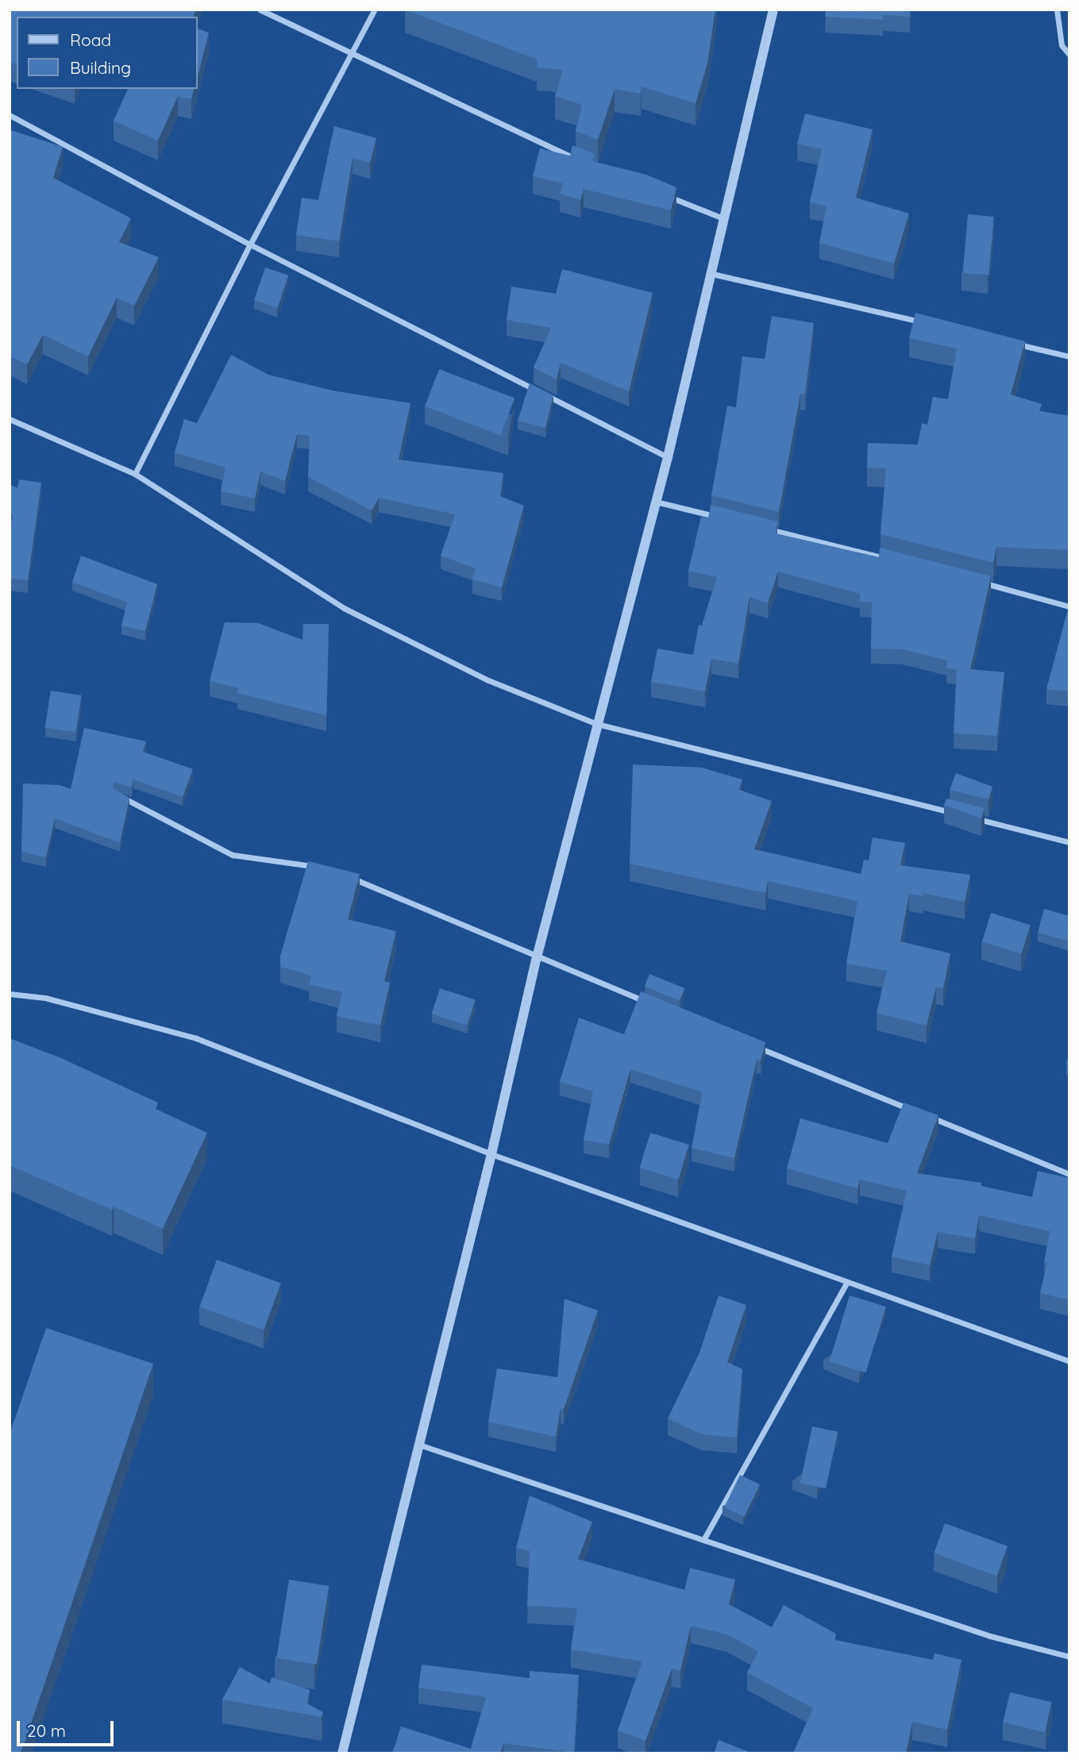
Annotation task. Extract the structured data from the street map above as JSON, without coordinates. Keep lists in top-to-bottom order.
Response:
{
  "legend": ["Road", "Building"],
  "scale_bar": "20 m"
}
